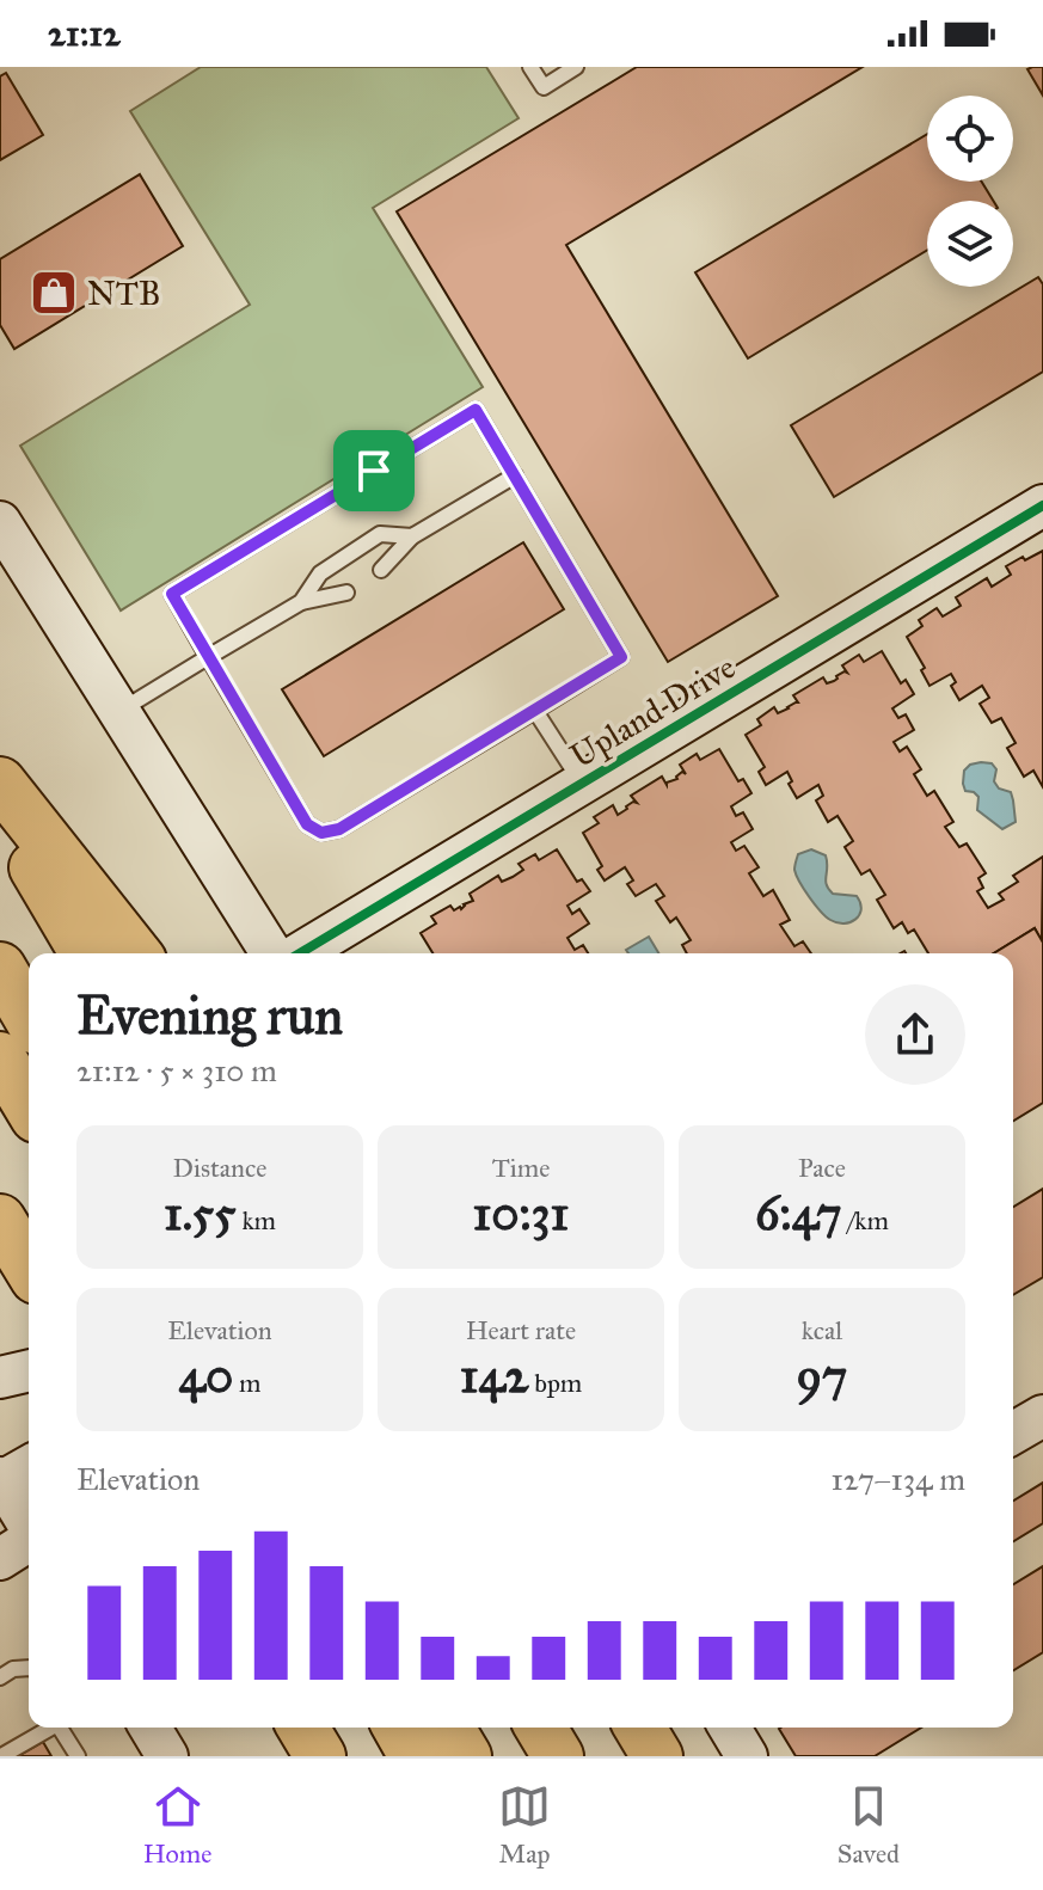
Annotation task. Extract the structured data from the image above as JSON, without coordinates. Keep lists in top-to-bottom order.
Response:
{
  "streets": {
    "street": ["Upland Drive"]
  },
  "places": {
    "shop": ["NTB"]
  },
  "page": {
    "status": "21:12",
    "heading": ["Evening run", "21:12 · 5 × 310 m"],
    "stats": [
      ["Distance", "1.55 km"],
      ["Time", "10:31"],
      ["Pace", "6:47 /km"],
      ["Elevation", "40 m"],
      ["Heart rate", "142 bpm"],
      ["kcal", "97"]
    ],
    "chart": ["Elevation", "127–134 m"],
    "tabs": ["Home", "Map", "Saved"]
  }
}
